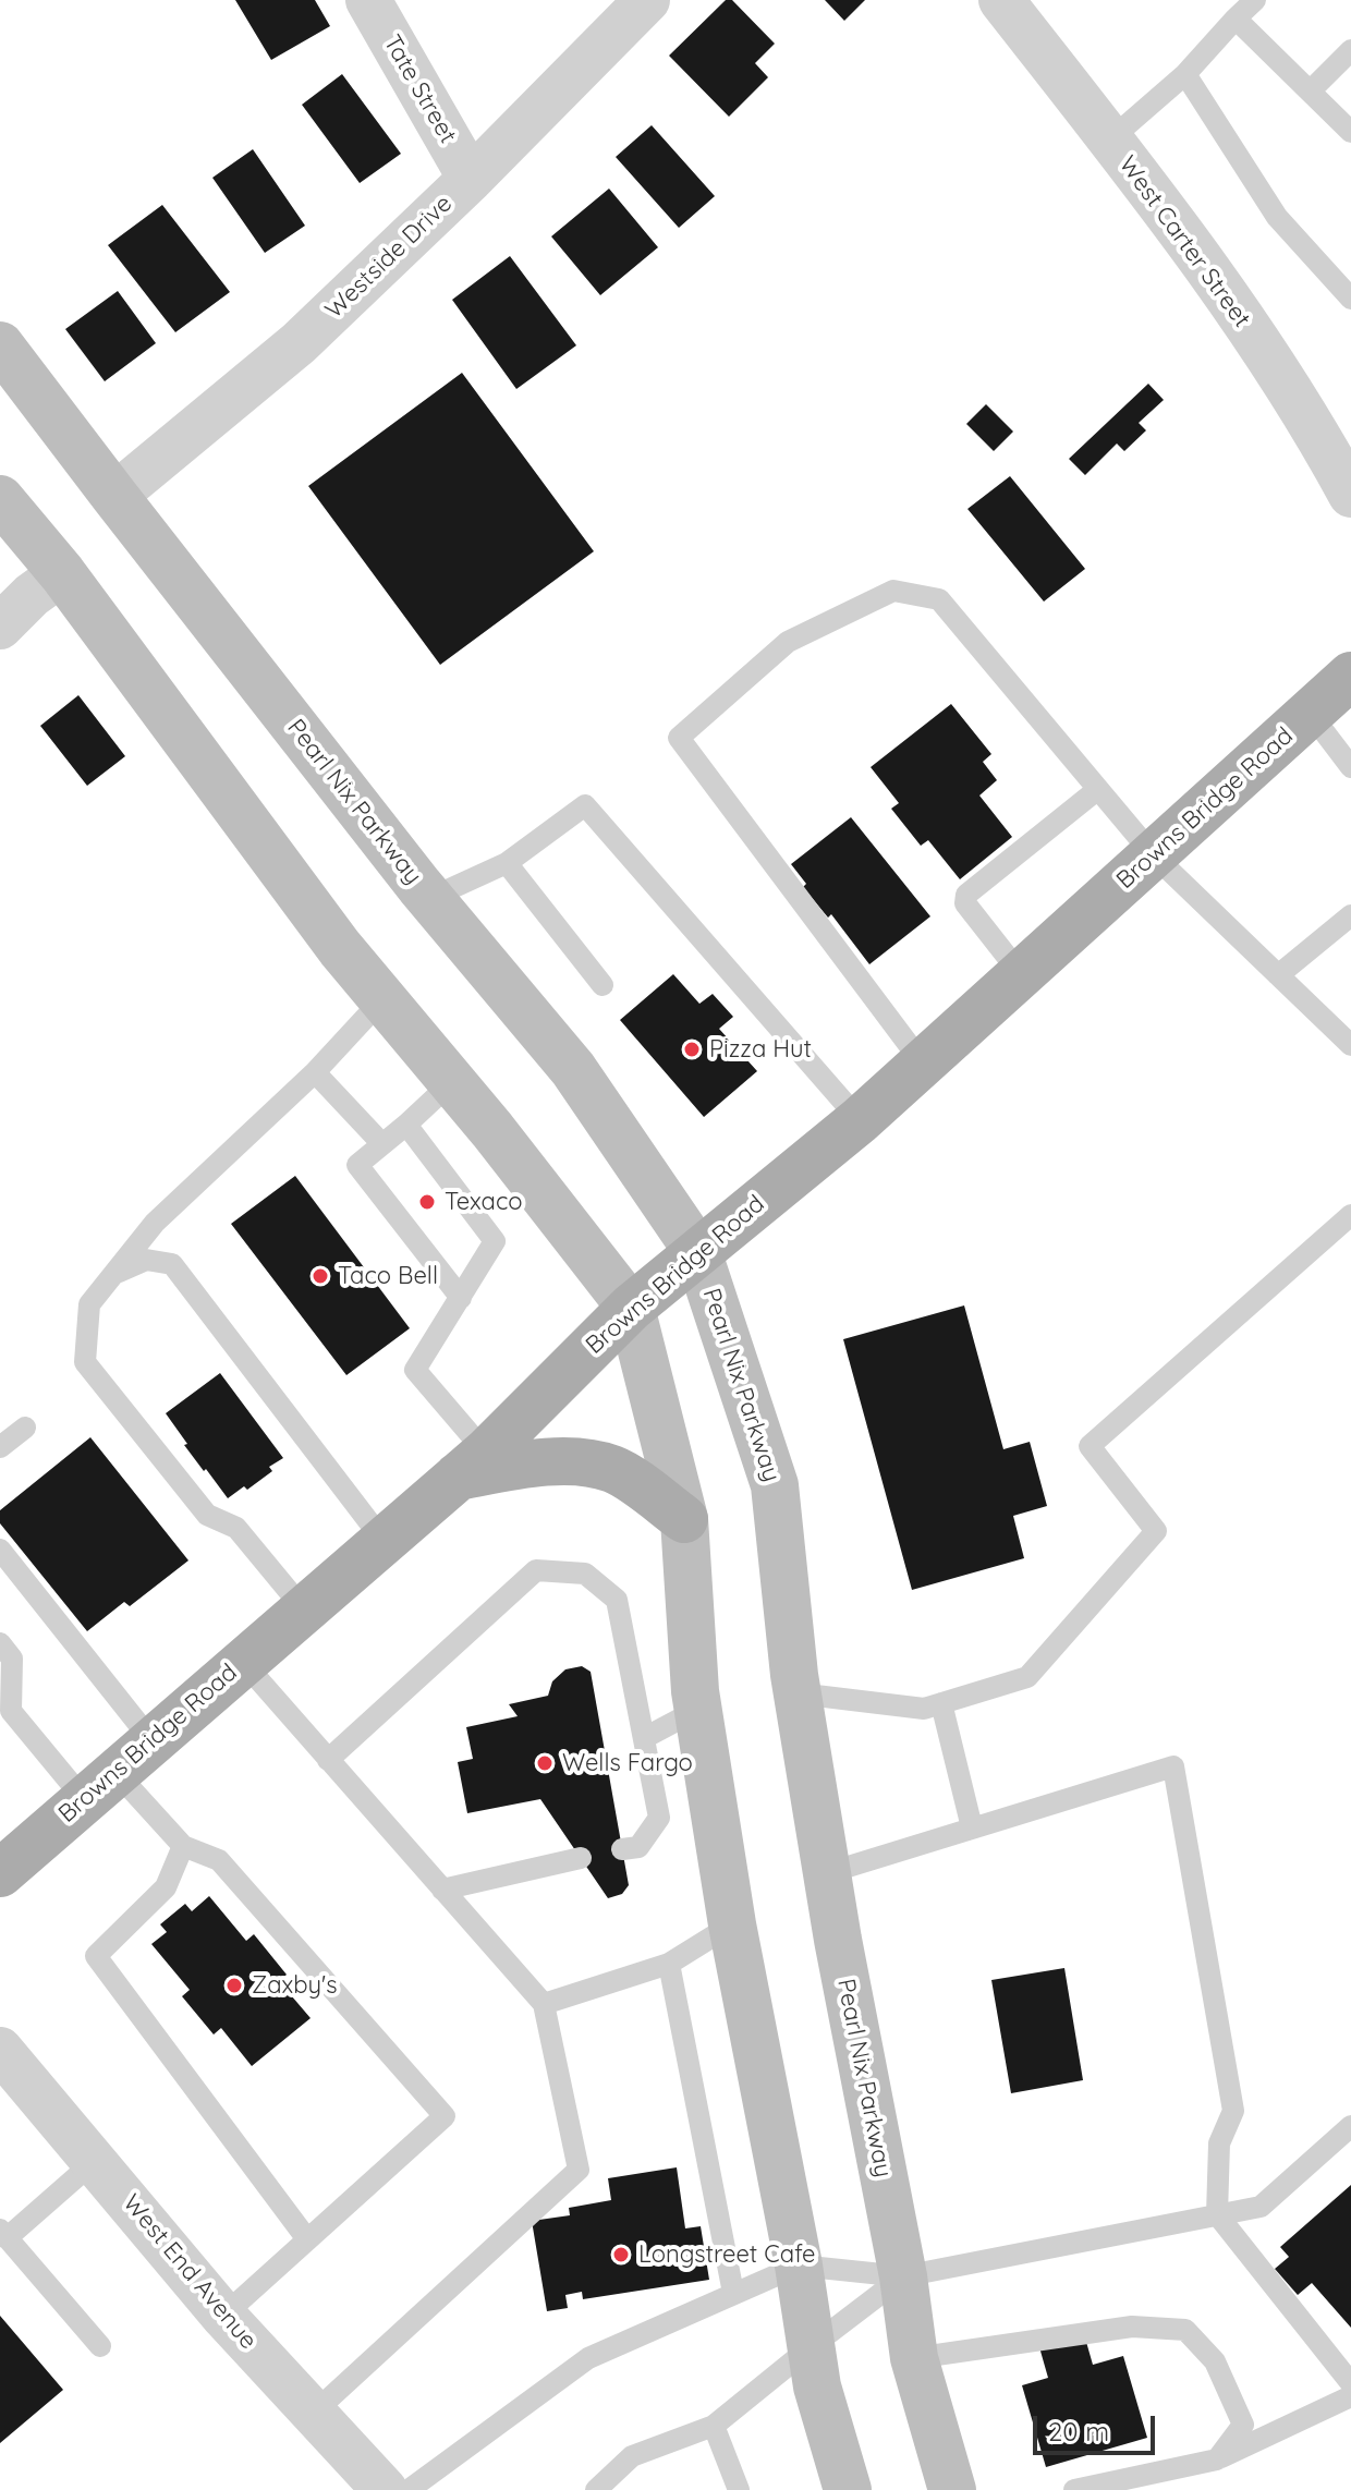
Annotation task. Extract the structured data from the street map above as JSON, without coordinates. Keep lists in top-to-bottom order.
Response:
{
  "streets": {
    "main road": ["Pearl Nix Parkway", "Browns Bridge Road"],
    "street": [
      "Tate Street",
      "West Carter Street",
      "Westside Drive",
      "West End Avenue"
    ]
  },
  "crossings": [
    ["Tate Street", "Westside Drive"],
    ["Westside Drive", "Pearl Nix Parkway"],
    ["Pearl Nix Parkway", "Browns Bridge Road"]
  ],
  "places": [
    "Pizza Hut",
    "Texaco",
    "Taco Bell",
    "Wells Fargo",
    "Zaxby's",
    "Longstreet Cafe"
  ],
  "scale_bar": "20 m"
}
